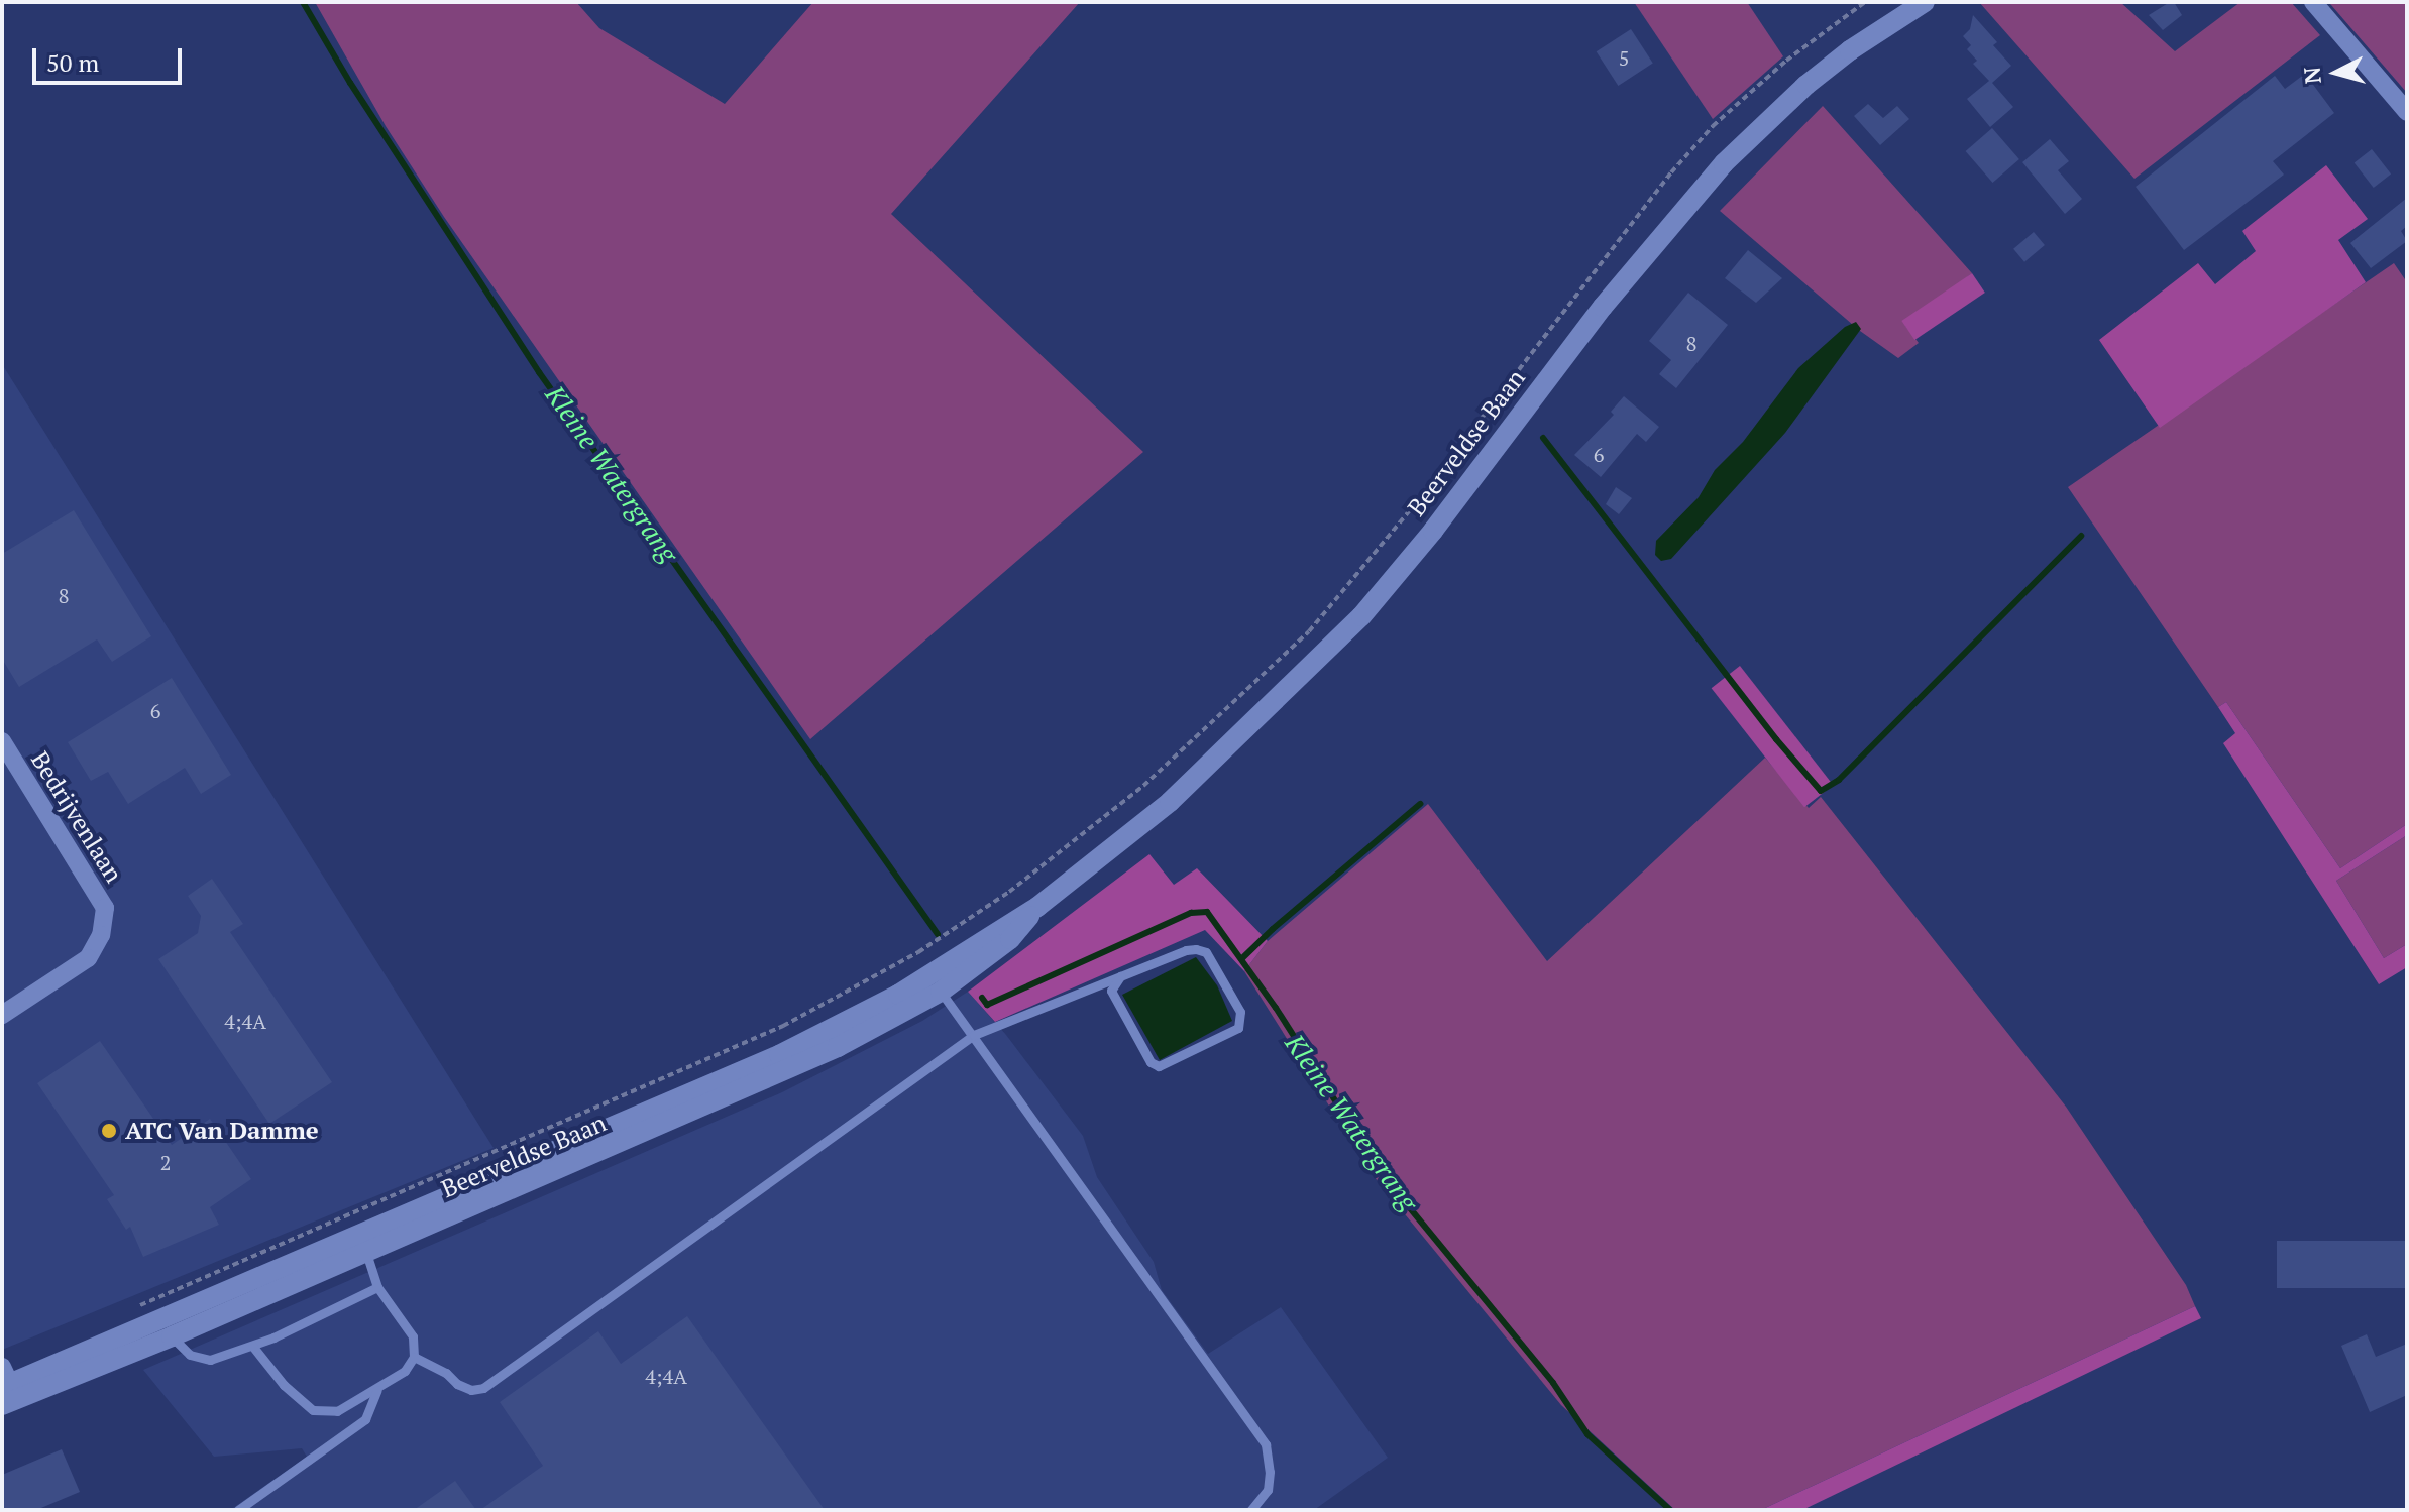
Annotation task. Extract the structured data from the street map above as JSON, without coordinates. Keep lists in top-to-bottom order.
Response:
{
  "streets": {
    "main road": ["Beerveldse Baan"],
    "street": ["Bedrijvenlaan"]
  },
  "water": ["Kleine Watergrang"],
  "places": ["ATC Van Damme"],
  "house_numbers": [
    "5",
    "8",
    "6",
    "8",
    "6",
    "4;4A",
    "2",
    "4;4A"
  ],
  "scale_bar": "50 m",
  "north": "left"
}
